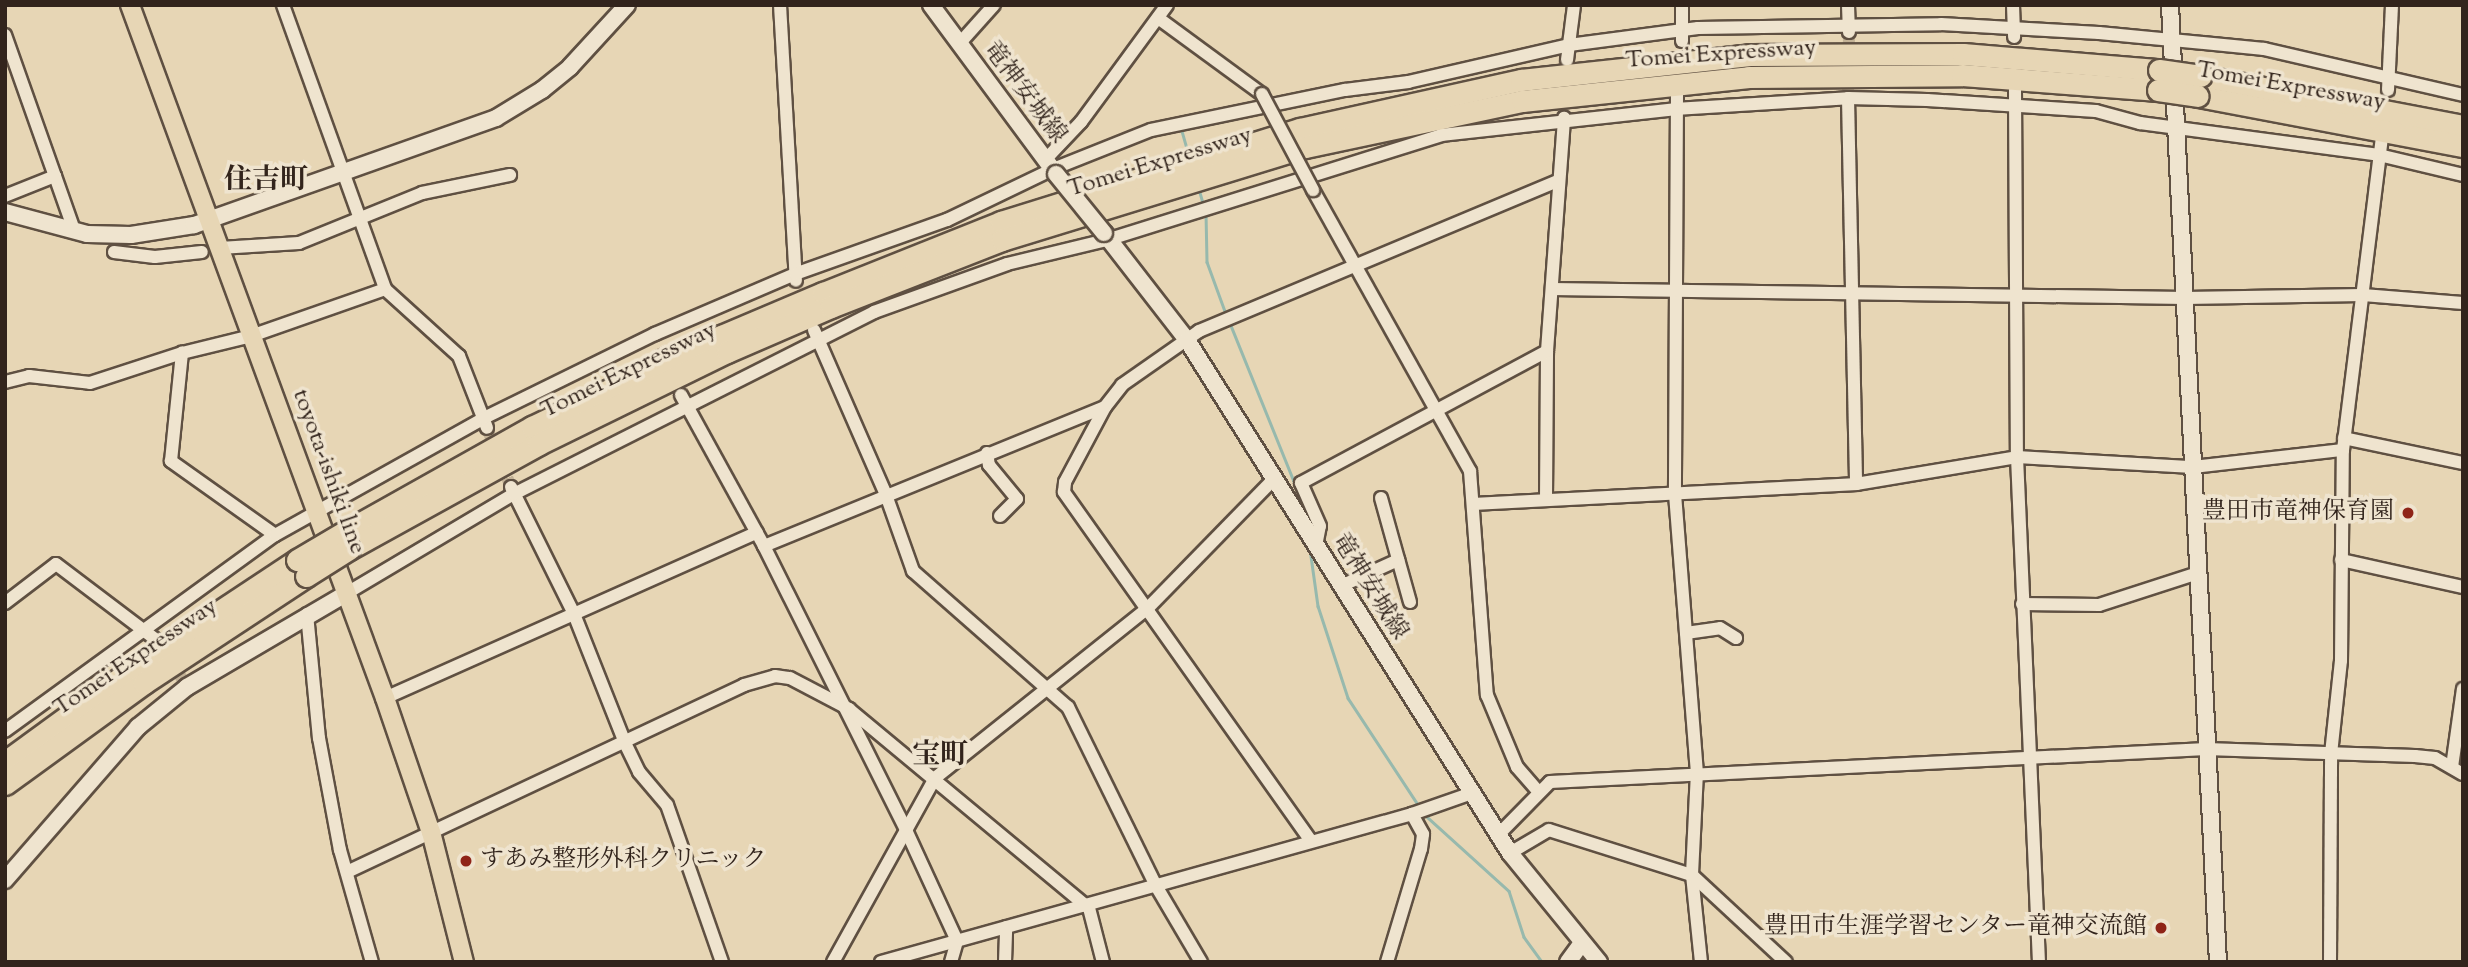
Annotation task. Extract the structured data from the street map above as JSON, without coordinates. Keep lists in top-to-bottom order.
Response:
{
  "streets": {
    "highway": ["Tomei Expressway"],
    "main road": ["toyota-ishiki line"],
    "street": ["竜神安城線"]
  },
  "districts": ["住吉町", "宝町"],
  "places": ["豊田市竜神保育園", "すあみ整形外科クリニック", "豊田市生涯学習センター竜神交流館"]
}
